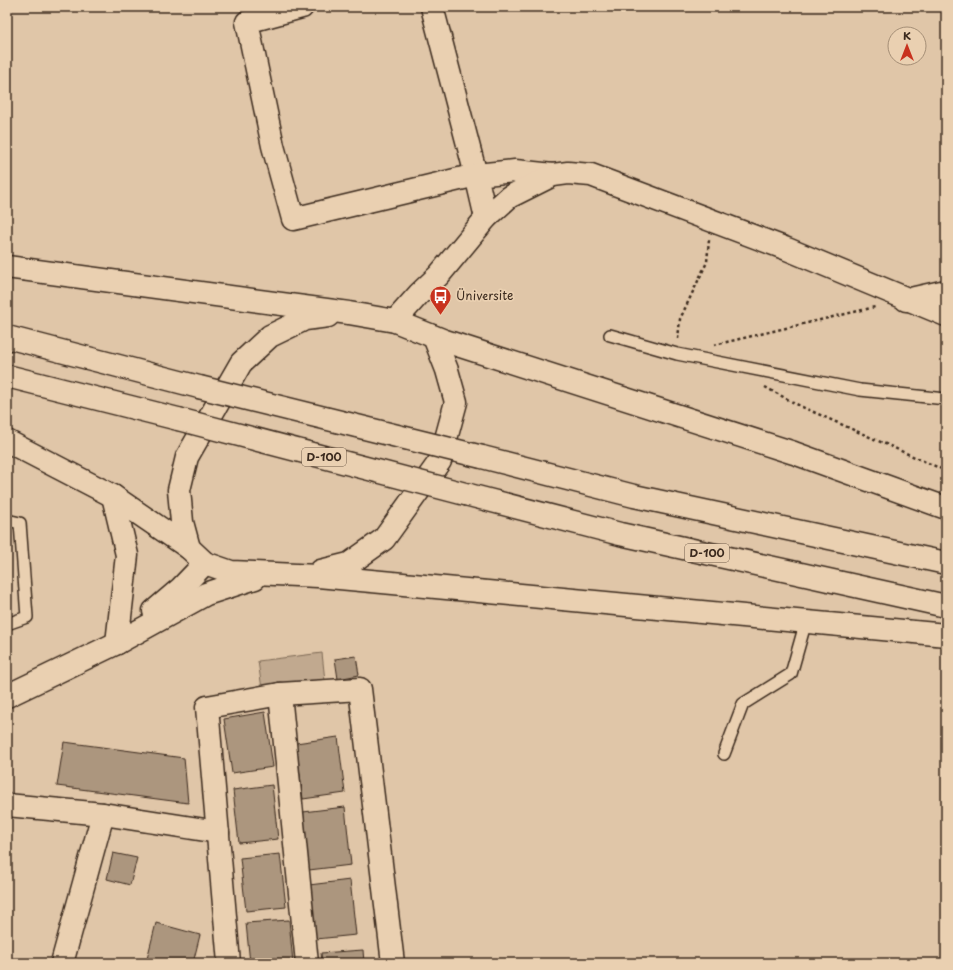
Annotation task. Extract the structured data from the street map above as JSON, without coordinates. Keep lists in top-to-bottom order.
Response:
{
  "streets": {
    "main road": ["D-100"]
  },
  "places": {
    "bus stop": ["Üniversite"]
  },
  "north": "top"
}
